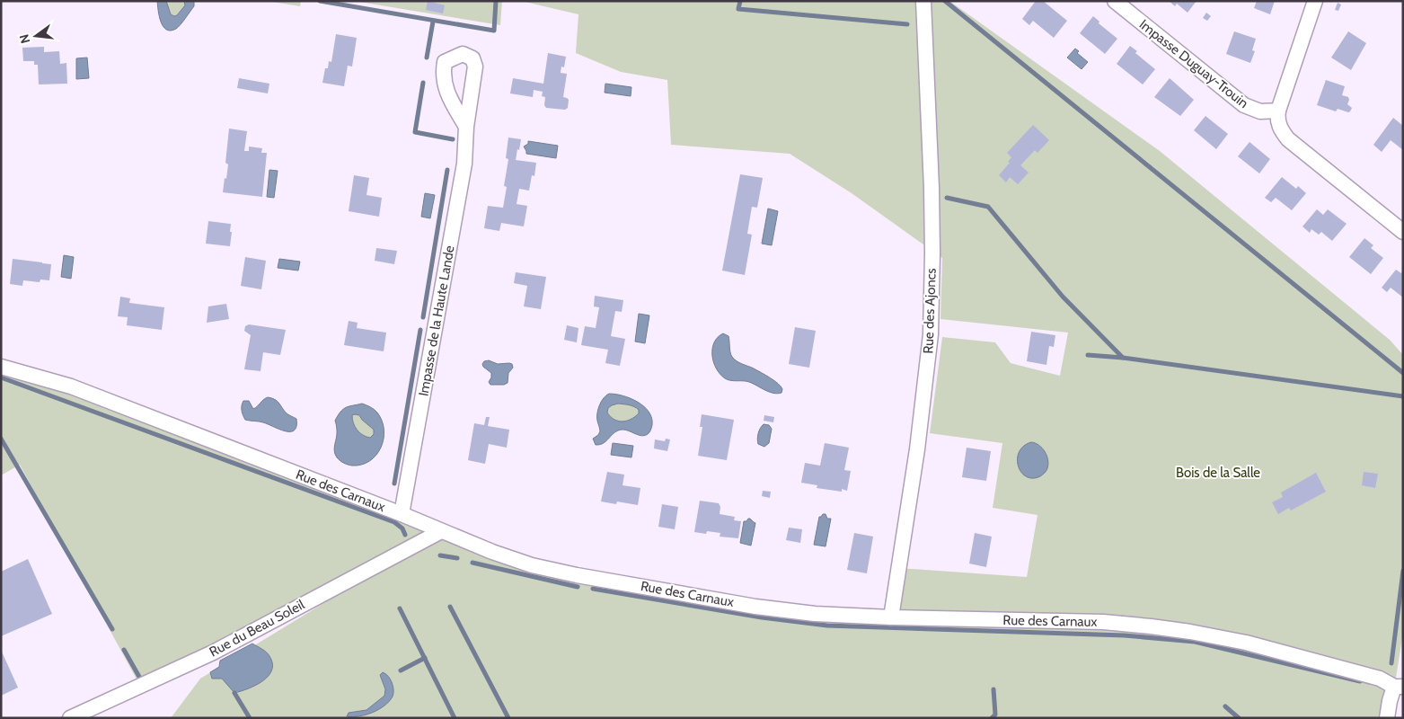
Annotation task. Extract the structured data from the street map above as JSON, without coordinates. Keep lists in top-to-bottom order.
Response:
{
  "streets": {
    "street": [
      "Impasse Duguay-Trouin",
      "Rue des Ajoncs",
      "Impasse de la Haute Lande",
      "Rue des Carnaux",
      "Rue du Beau Soleil"
    ]
  },
  "crossings": [
    ["Rue des Ajoncs", "Rue des Carnaux"],
    ["Impasse de la Haute Lande", "Rue des Carnaux"],
    ["Rue des Carnaux", "Rue du Beau Soleil"]
  ],
  "parks": ["Bois de la Salle"],
  "north": "left"
}
